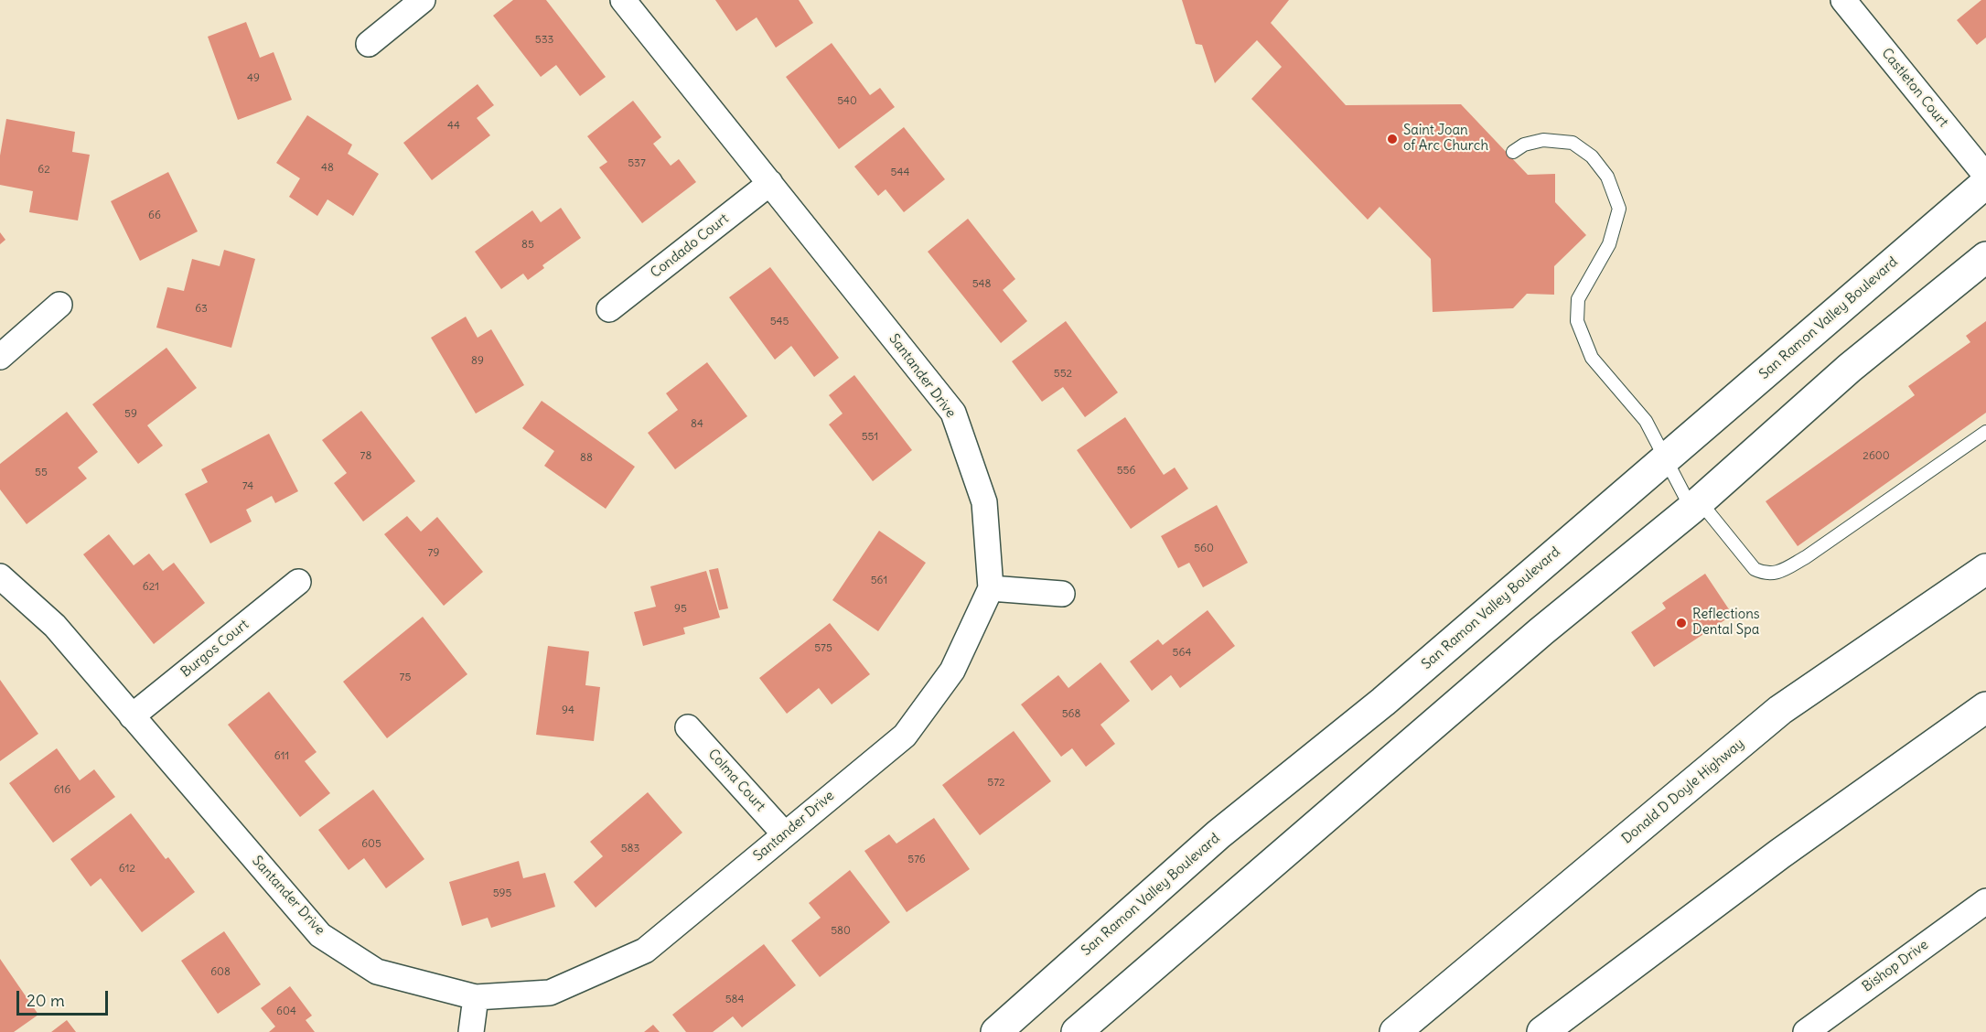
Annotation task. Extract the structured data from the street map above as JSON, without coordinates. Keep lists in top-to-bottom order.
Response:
{
  "streets": {
    "main road": ["San Ramon Valley Boulevard", "Donald D Doyle Highway"],
    "street": [
      "Castleton Court",
      "Condado Court",
      "Santander Drive",
      "Burgos Court",
      "Colma Court",
      "Bishop Drive"
    ]
  },
  "crossings": [
    ["Condado Court", "Santander Drive"],
    ["Santander Drive", "Burgos Court"],
    ["Santander Drive", "Colma Court"]
  ],
  "places": ["Saint Joan of Arc Church", "Reflections Dental Spa"],
  "house_numbers": [
    "533",
    "49",
    "540",
    "44",
    "537",
    "48",
    "62",
    "544",
    "66",
    "85",
    "548",
    "63",
    "545",
    "89",
    "552",
    "59",
    "84",
    "551",
    "78",
    "2600",
    "88",
    "556",
    "55",
    "74",
    "560",
    "79",
    "561",
    "621",
    "95",
    "575",
    "564",
    "75",
    "94",
    "568",
    "611",
    "572",
    "616",
    "605",
    "583",
    "576",
    "612",
    "595",
    "580",
    "608",
    "584",
    "604"
  ],
  "scale_bar": "20 m"
}
